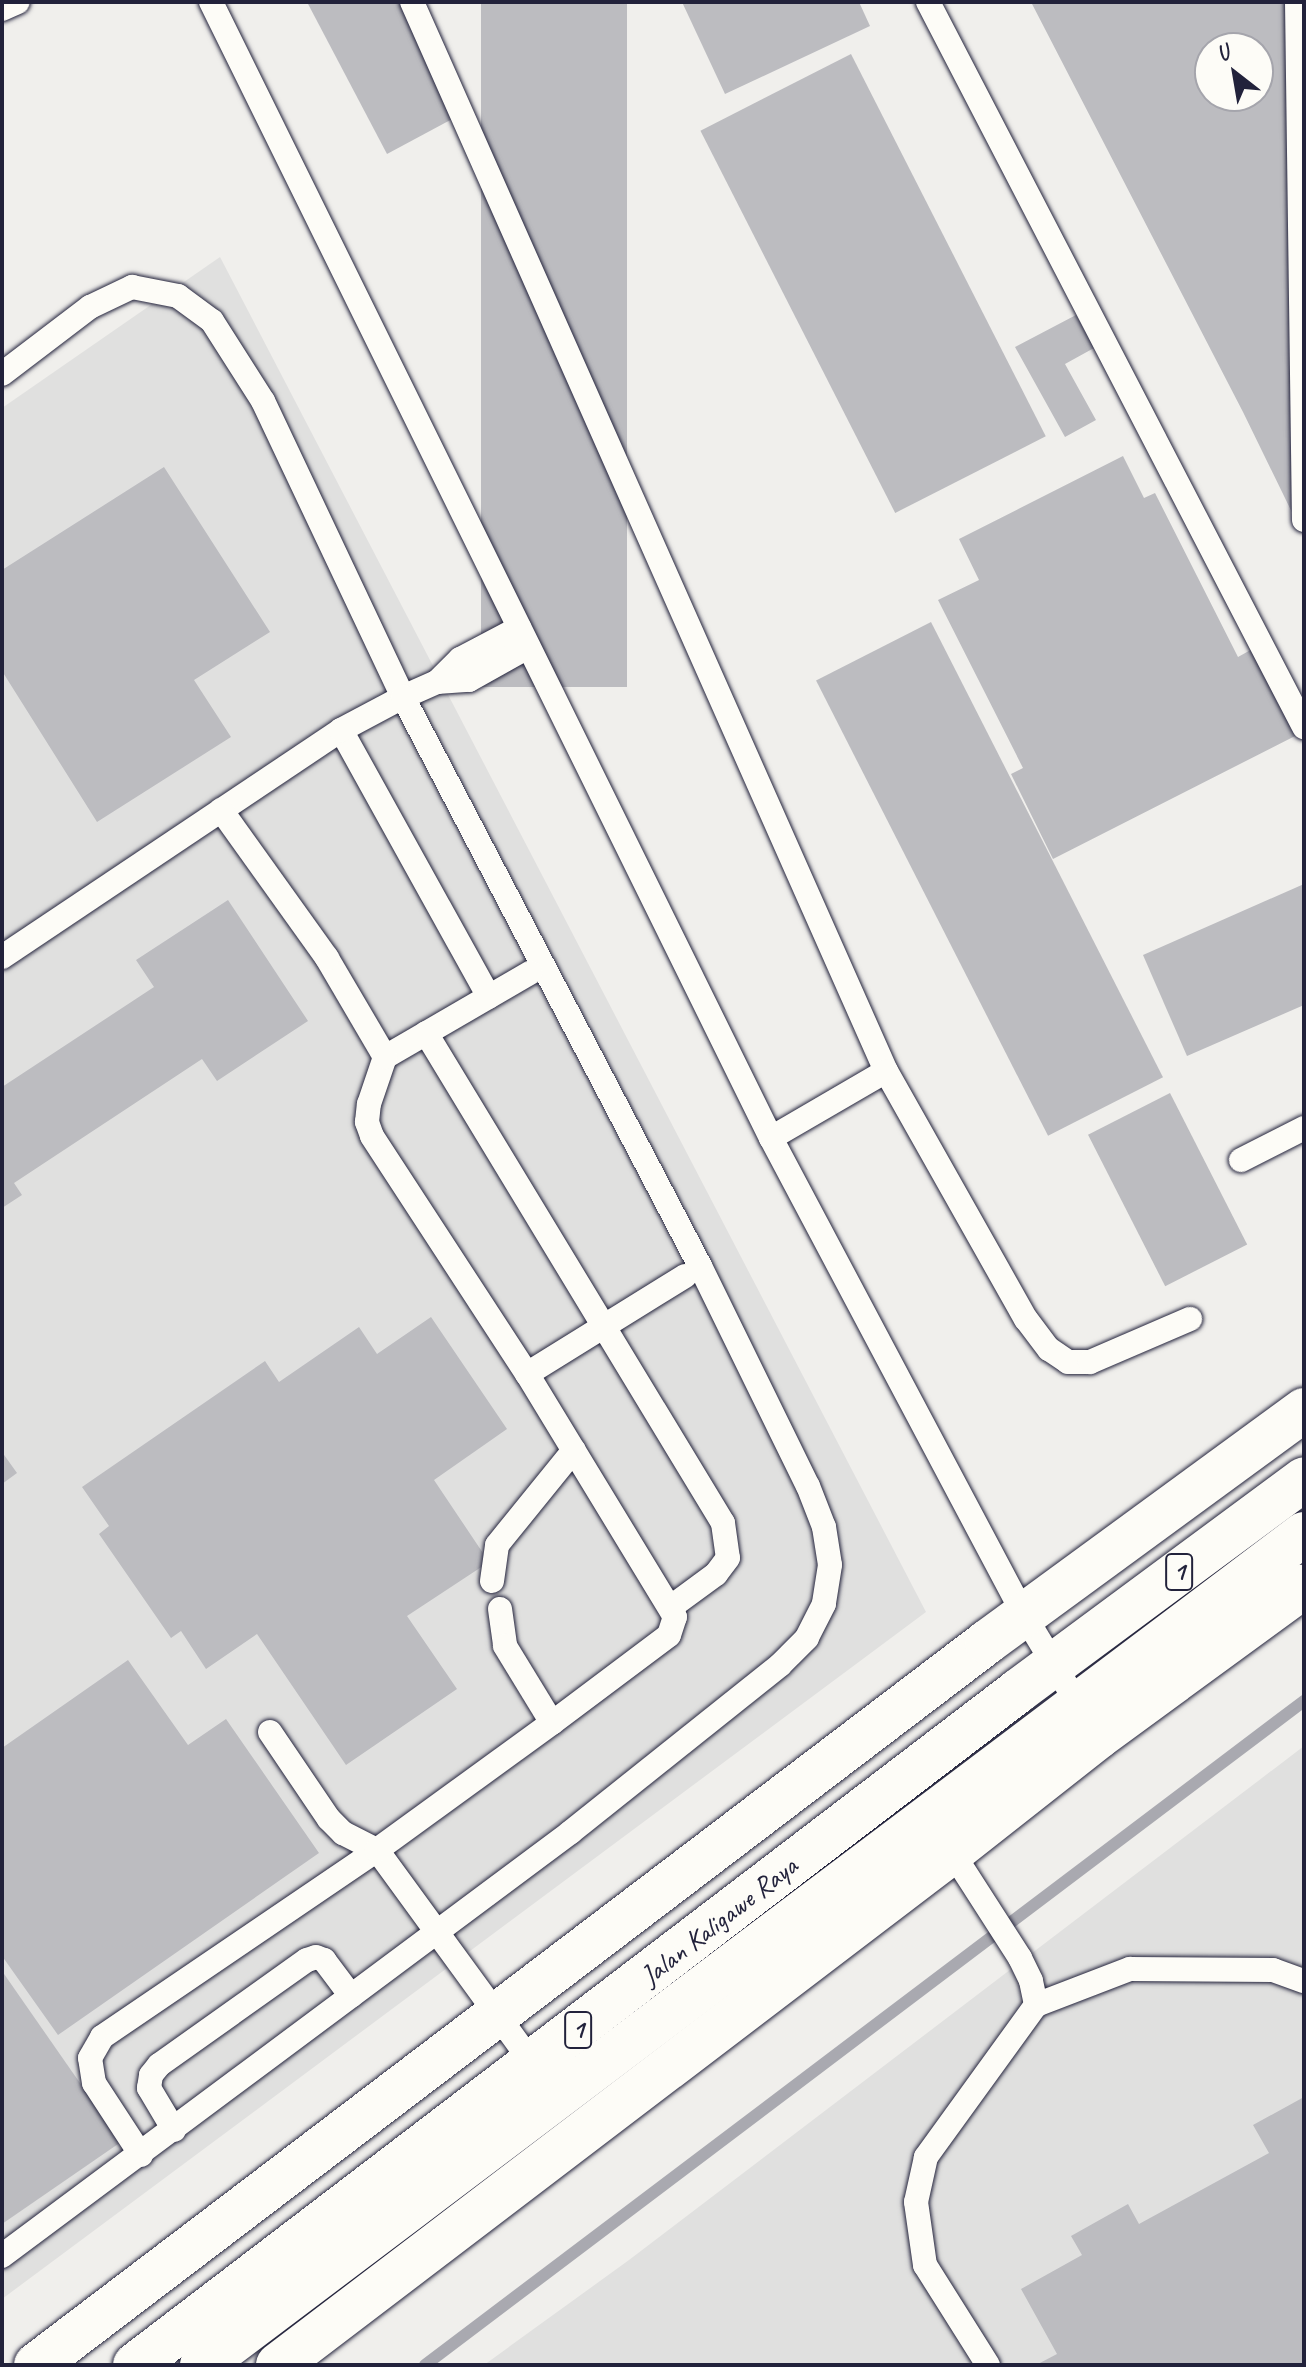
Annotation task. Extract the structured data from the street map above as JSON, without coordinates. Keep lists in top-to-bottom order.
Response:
{
  "streets": {
    "highway": ["1", "Jalan Kaligawe Raya"]
  },
  "north": "top left"
}
